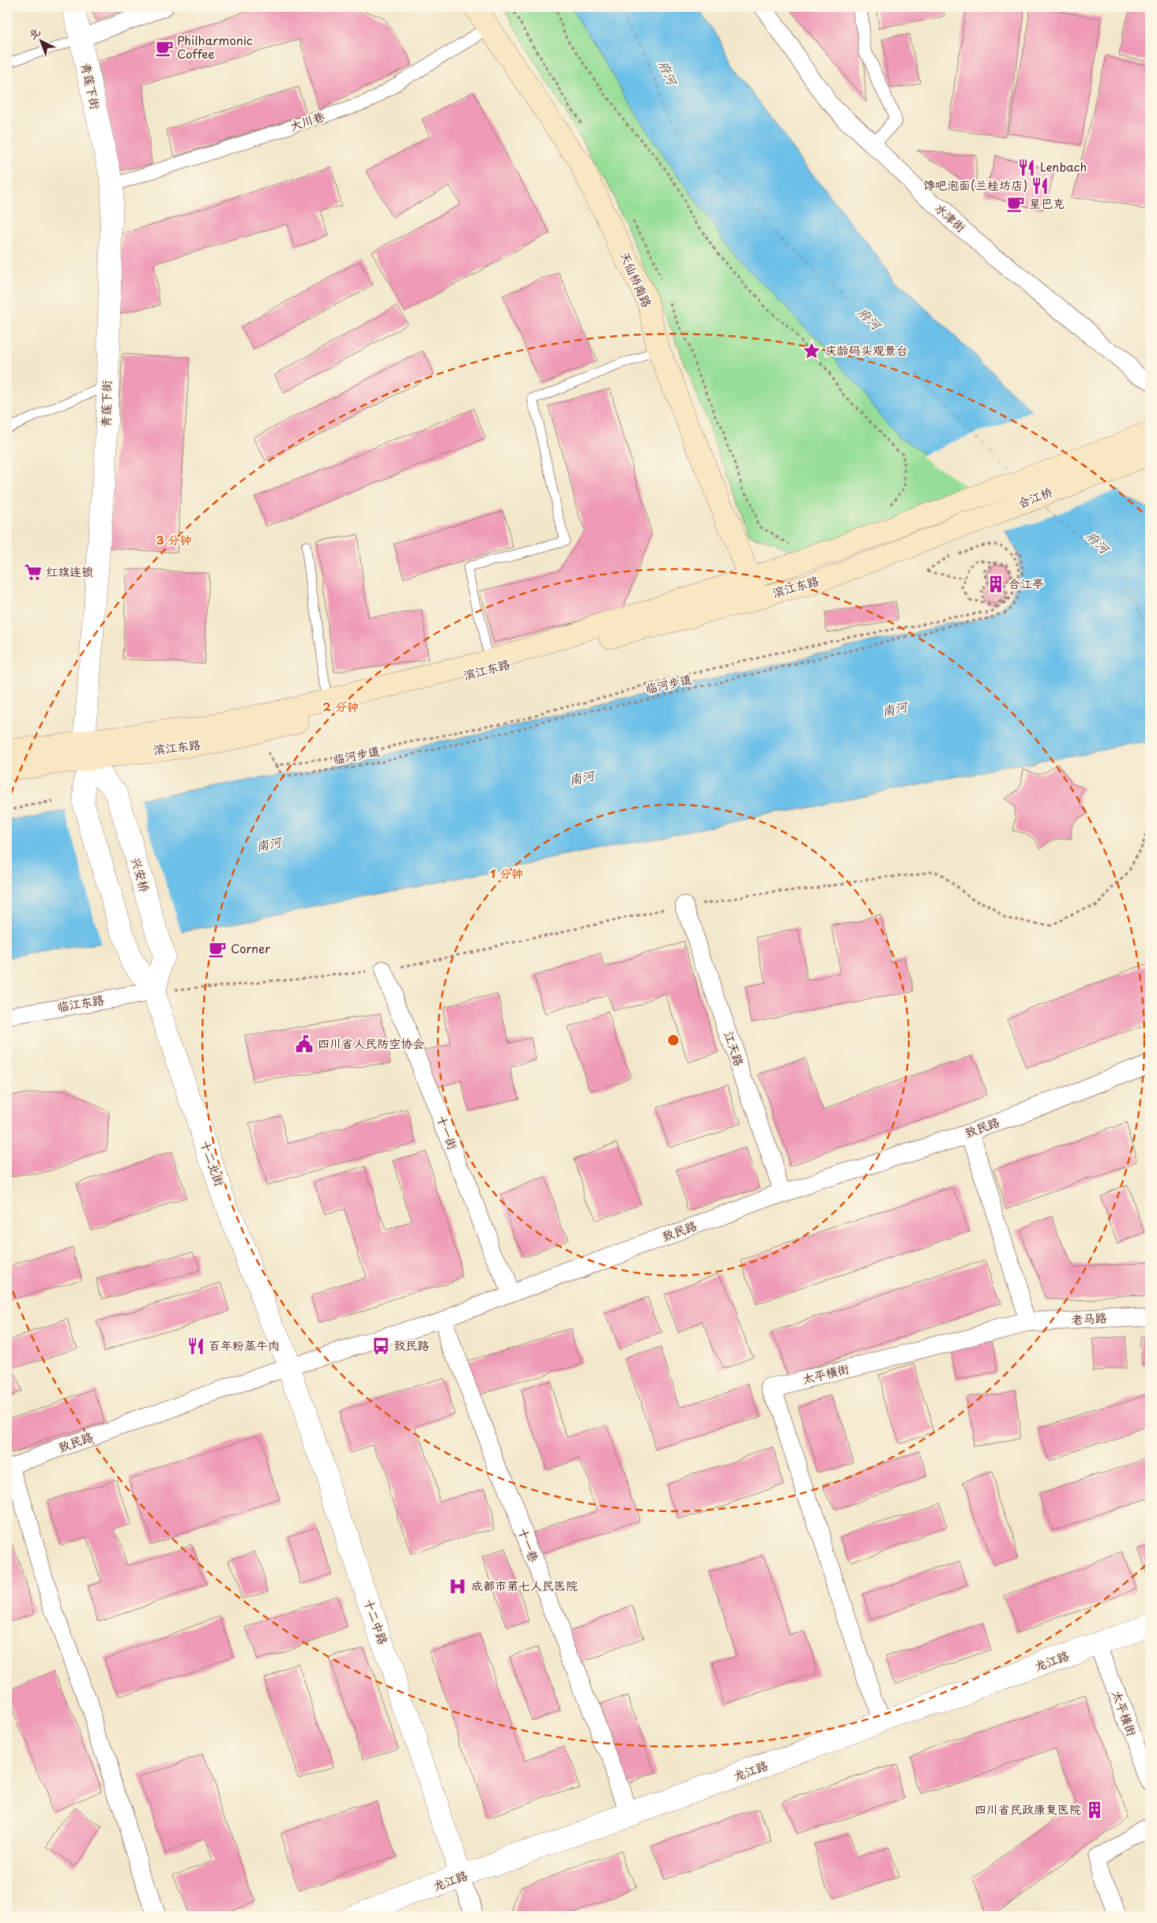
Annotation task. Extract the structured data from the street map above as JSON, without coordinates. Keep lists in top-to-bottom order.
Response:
{
  "streets": {
    "main road": ["天仙桥南路", "合江桥", "滨江东路"],
    "street": [
      "青莲下街",
      "大川巷",
      "水津街",
      "兴安桥",
      "临江东路",
      "江天路",
      "致民路",
      "十一街",
      "十二北街",
      "老马路",
      "太平横街",
      "十一巷",
      "十二中路",
      "龙江路"
    ],
    "path": ["临河步道"]
  },
  "crossings": [
    ["青莲下街", "大川巷"],
    ["青莲下街", "滨江东路"],
    ["青莲下街", "兴安桥"],
    ["青莲下街", "十二北街"],
    ["大川巷", "天仙桥南路"],
    ["天仙桥南路", "滨江东路"],
    ["合江桥", "滨江东路"],
    ["滨江东路", "兴安桥"],
    ["兴安桥", "临江东路"],
    ["兴安桥", "十二北街"],
    ["临江东路", "十二北街"],
    ["江天路", "致民路"],
    ["致民路", "十一街"],
    ["致民路", "十二北街"],
    ["致民路", "十一巷"],
    ["致民路", "十二中路"],
    ["十二北街", "十二中路"],
    ["老马路", "太平横街"],
    ["太平横街", "龙江路"],
    ["十一巷", "龙江路"],
    ["十二中路", "龙江路"]
  ],
  "water": ["府河", "南河"],
  "places": {
    "cafe": ["Philharmonic Coffee", "星巴克", "Corner"],
    "restaurant": ["Lenbach", "馋吧泡面(兰桂坊店)", "百年粉蒸牛肉"],
    "place": ["庆龄码头观景台"],
    "supermarket": ["红旗连锁"],
    "building": ["合江亭", "四川省民政康复医院"],
    "public building": ["四川省人民防空协会"],
    "bus stop": ["致民路"],
    "hospital": ["成都市第七人民医院"]
  },
  "north": "top left",
  "rings": ["3 分钟", "2 分钟", "1 分钟"]
}
